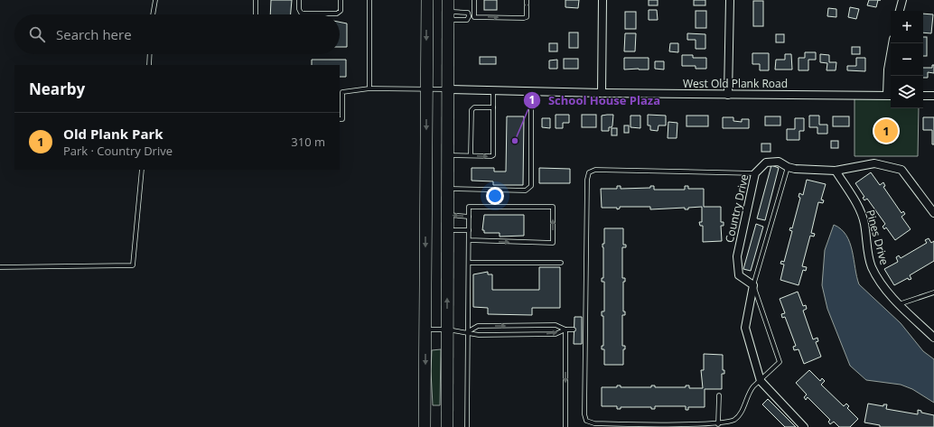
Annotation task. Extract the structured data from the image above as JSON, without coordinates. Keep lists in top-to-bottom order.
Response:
{
  "streets": {
    "street": ["West Old Plank Road", "Country Drive", "Pines Drive"]
  },
  "crossings": [
    ["Country Drive", "Pines Drive"]
  ],
  "places": ["School House Plaza"],
  "page": {
    "map_buttons": ["+", "−"],
    "search": "Search here",
    "heading": "Nearby",
    "list": [
      {
        "mark": "1",
        "name": "Old Plank Park",
        "note": "Park · Country Drive",
        "value": "310 m"
      }
    ],
    "pins": "1"
  }
}
